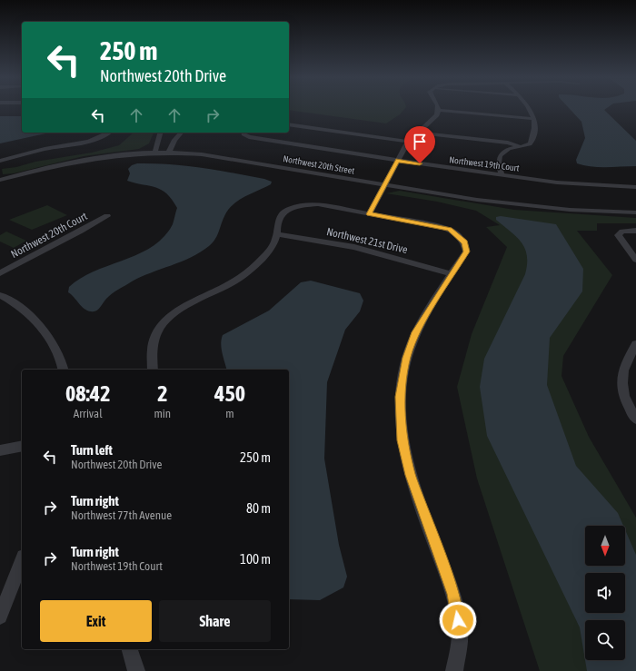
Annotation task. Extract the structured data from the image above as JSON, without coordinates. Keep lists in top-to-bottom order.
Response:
{
  "streets": {
    "street": [
      "Northwest 19th Court",
      "Northwest 20th Street",
      "Northwest 20th Court",
      "Northwest 21st Drive"
    ]
  },
  "north": "bottom",
  "page": {
    "turn": ["250 m", "Northwest 20th Drive"],
    "eta": [
      "08:42",
      "Arrival",
      "2",
      "min",
      "450",
      "m"
    ],
    "list": [
      {
        "name": "Turn left",
        "note": "Northwest 20th Drive",
        "value": "250 m"
      },
      {
        "name": "Turn right",
        "note": "Northwest 77th Avenue",
        "value": "80 m"
      },
      {
        "name": "Turn right",
        "note": "Northwest 19th Court",
        "value": "100 m"
      }
    ],
    "buttons": ["Exit", "Share"]
  }
}
